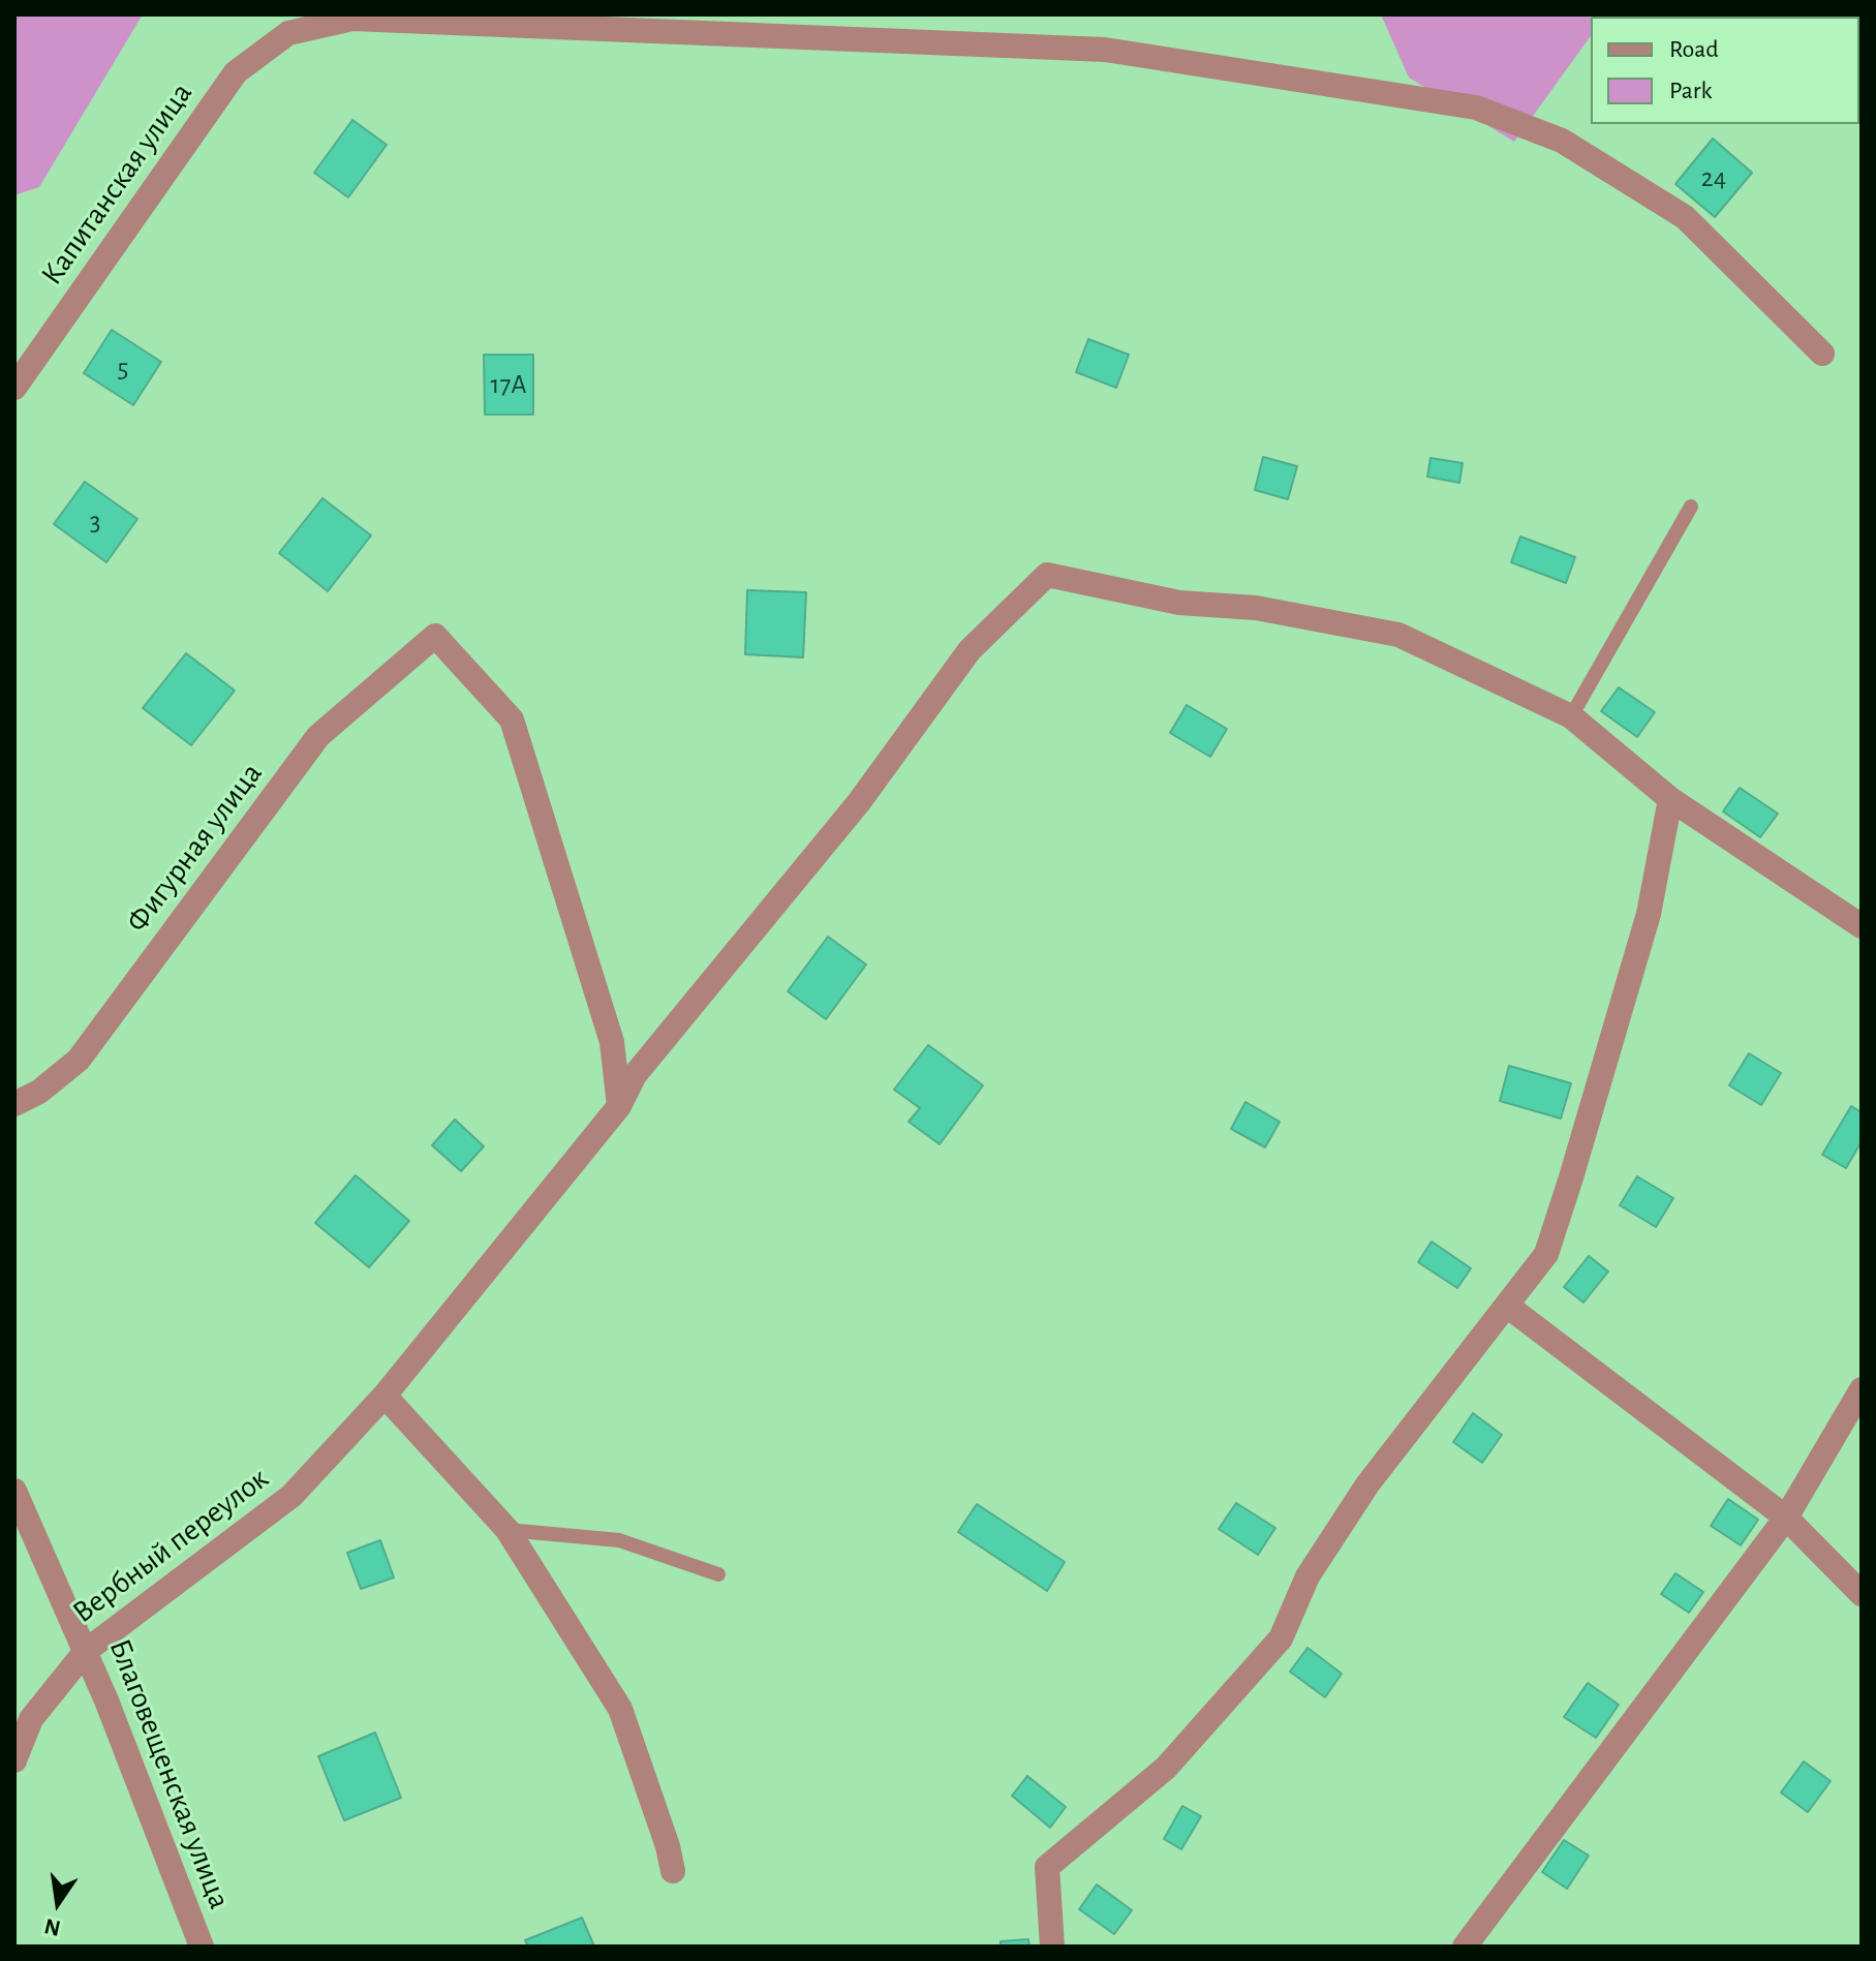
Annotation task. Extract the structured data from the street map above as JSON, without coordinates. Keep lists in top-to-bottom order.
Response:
{
  "streets": {
    "street": [
      "Капитанская улица",
      "Фигурная улица",
      "Вербный переулок",
      "Благовещенская улица"
    ]
  },
  "crossings": [
    ["Фигурная улица", "Вербный переулок"],
    ["Вербный переулок", "Благовещенская улица"]
  ],
  "house_numbers": [
    "24",
    "5",
    "17А",
    "3"
  ],
  "legend": ["Road", "Park"],
  "north": "bottom"
}
